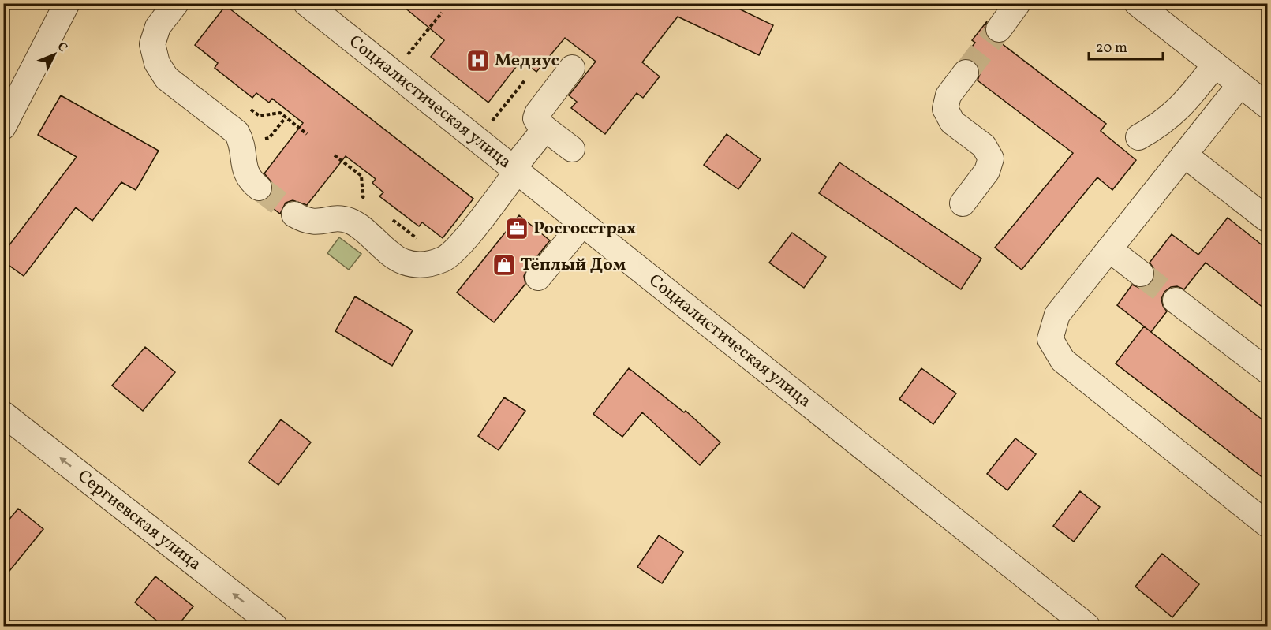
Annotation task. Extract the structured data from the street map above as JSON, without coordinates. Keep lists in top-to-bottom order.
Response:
{
  "streets": {
    "street": ["Социалистическая улица", "Сергиевская улица"]
  },
  "one_way": ["Сергиевская улица"],
  "places": {
    "hospital": ["Медиус"],
    "office": ["Росгосстрах"],
    "shop": ["Тёплый Дом"]
  },
  "scale_bar": "20 m",
  "north": "top right"
}
